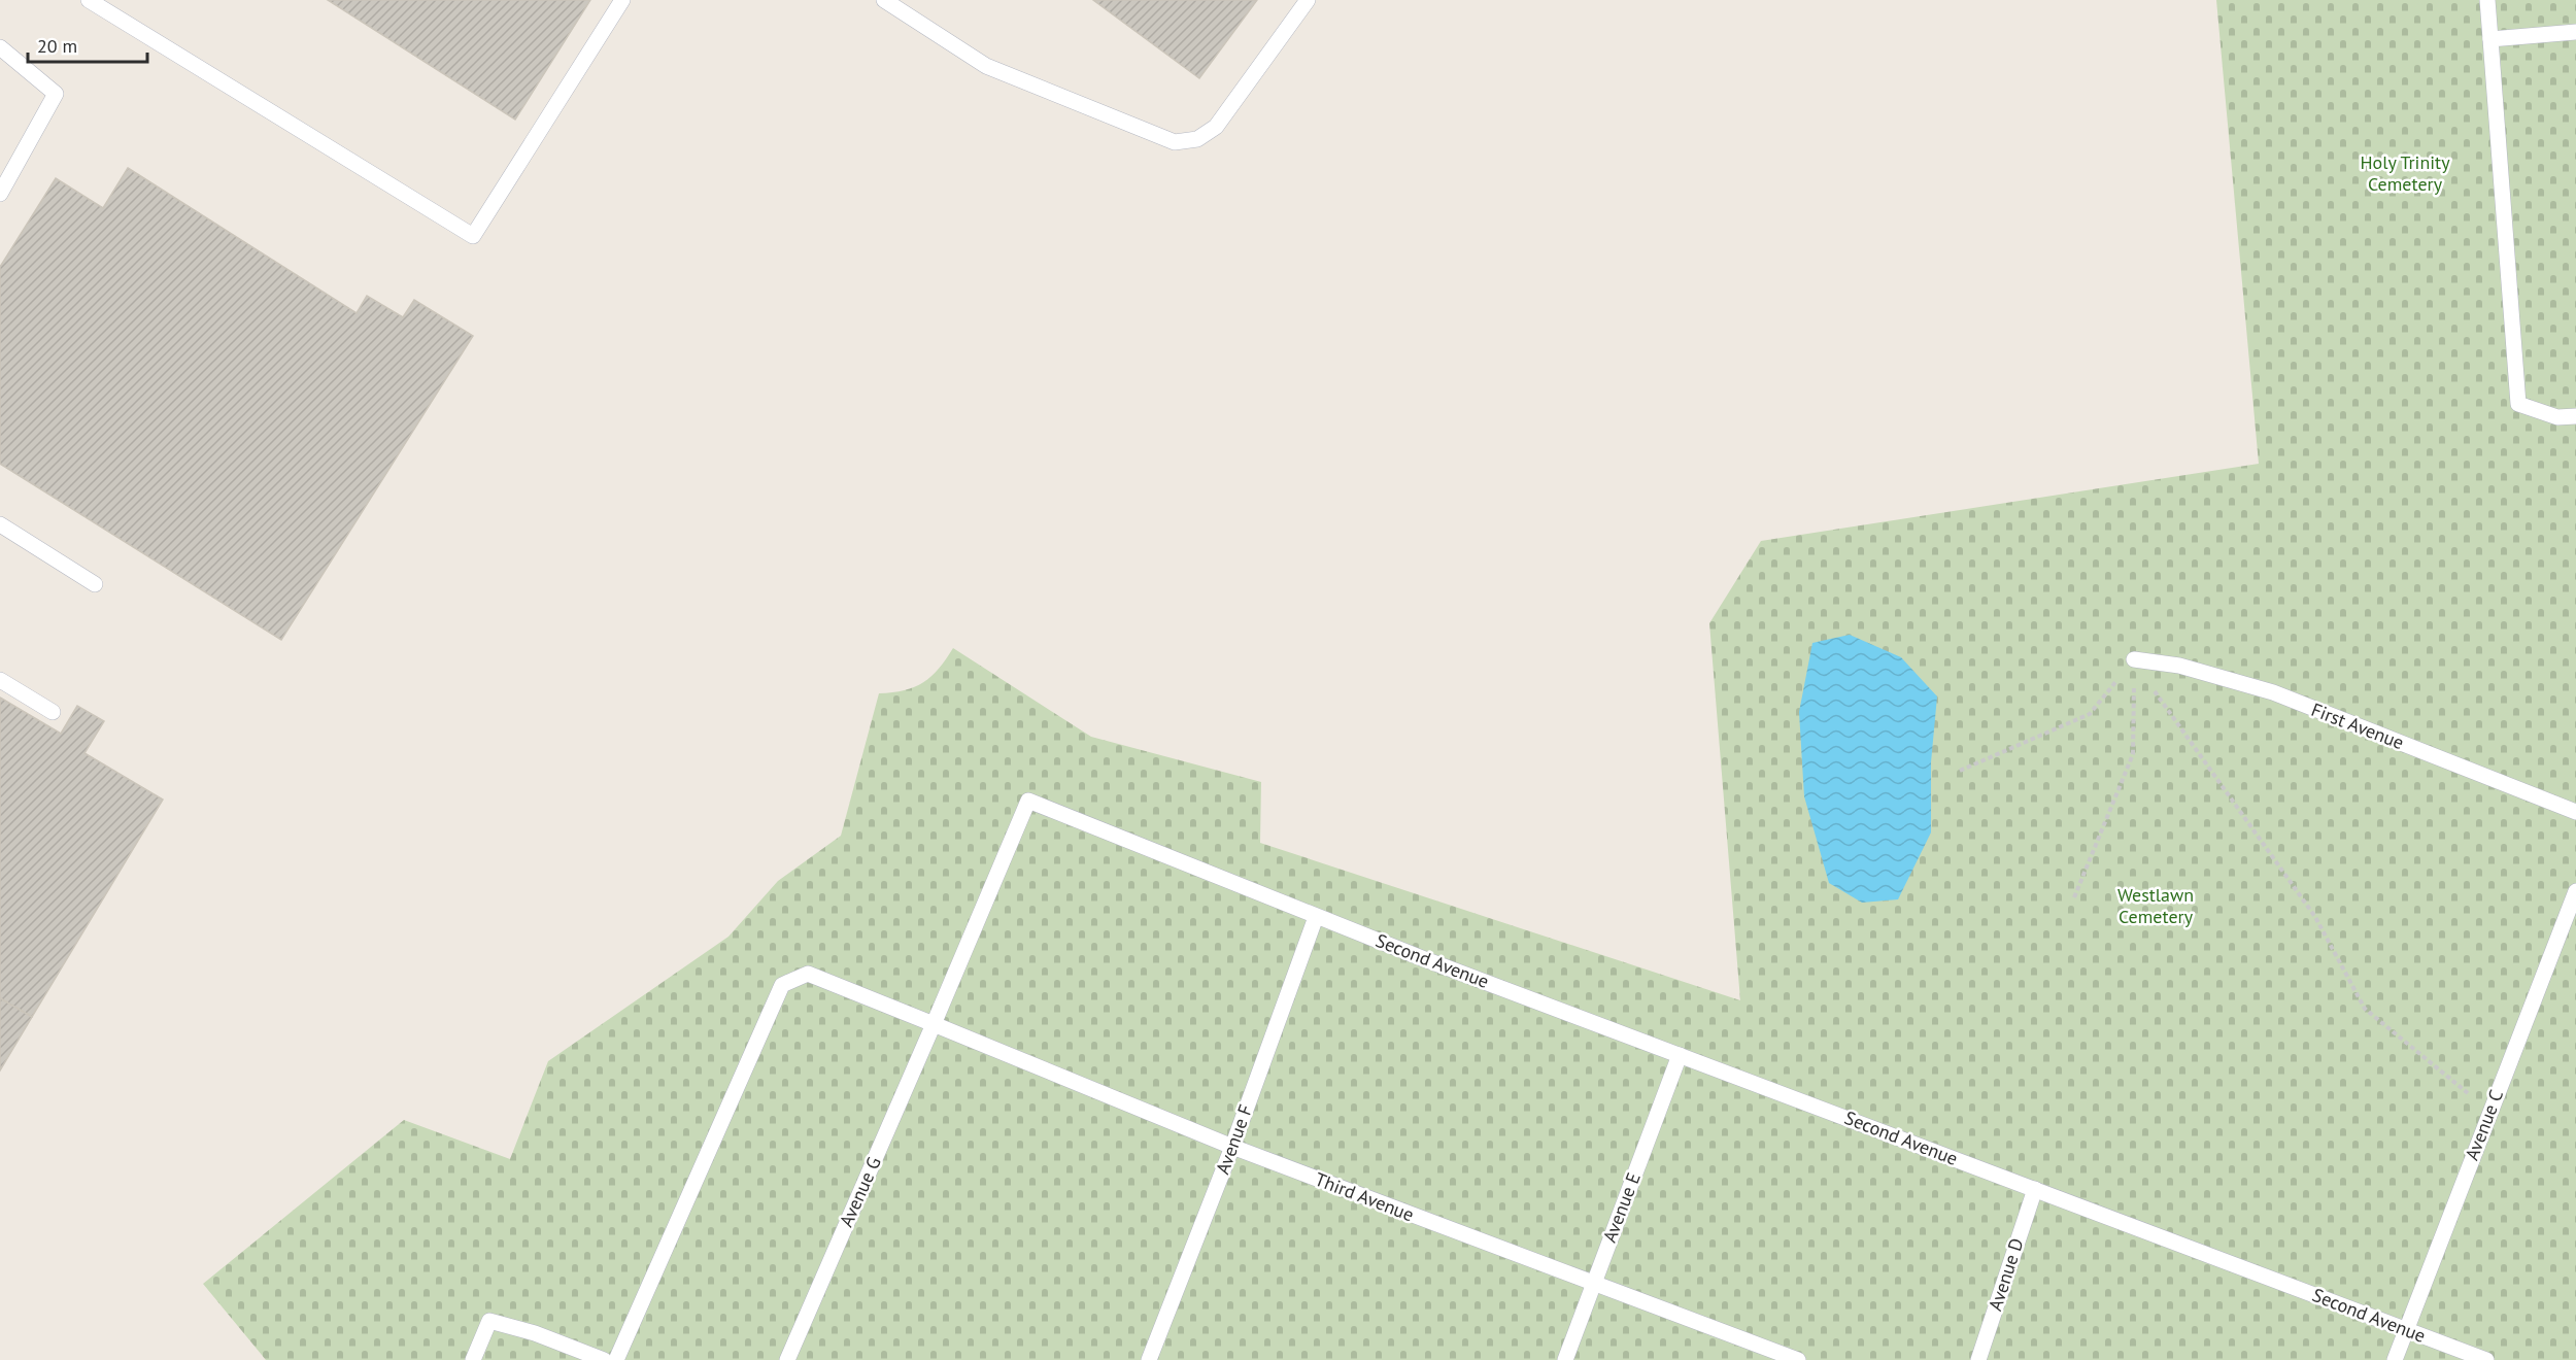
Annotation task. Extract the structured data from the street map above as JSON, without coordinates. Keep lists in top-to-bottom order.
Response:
{
  "streets": {
    "lane": [
      "First Avenue",
      "Second Avenue",
      "Avenue C",
      "Avenue F",
      "Avenue G",
      "Third Avenue",
      "Avenue E",
      "Avenue D"
    ]
  },
  "crossings": [
    ["Second Avenue", "Avenue C"],
    ["Second Avenue", "Avenue F"],
    ["Second Avenue", "Avenue G"],
    ["Second Avenue", "Third Avenue"],
    ["Second Avenue", "Avenue E"],
    ["Second Avenue", "Avenue D"],
    ["Avenue F", "Third Avenue"],
    ["Avenue G", "Third Avenue"],
    ["Third Avenue", "Avenue E"]
  ],
  "parks": ["Holy Trinity Cemetery", "Westlawn Cemetery"],
  "scale_bar": "20 m"
}
